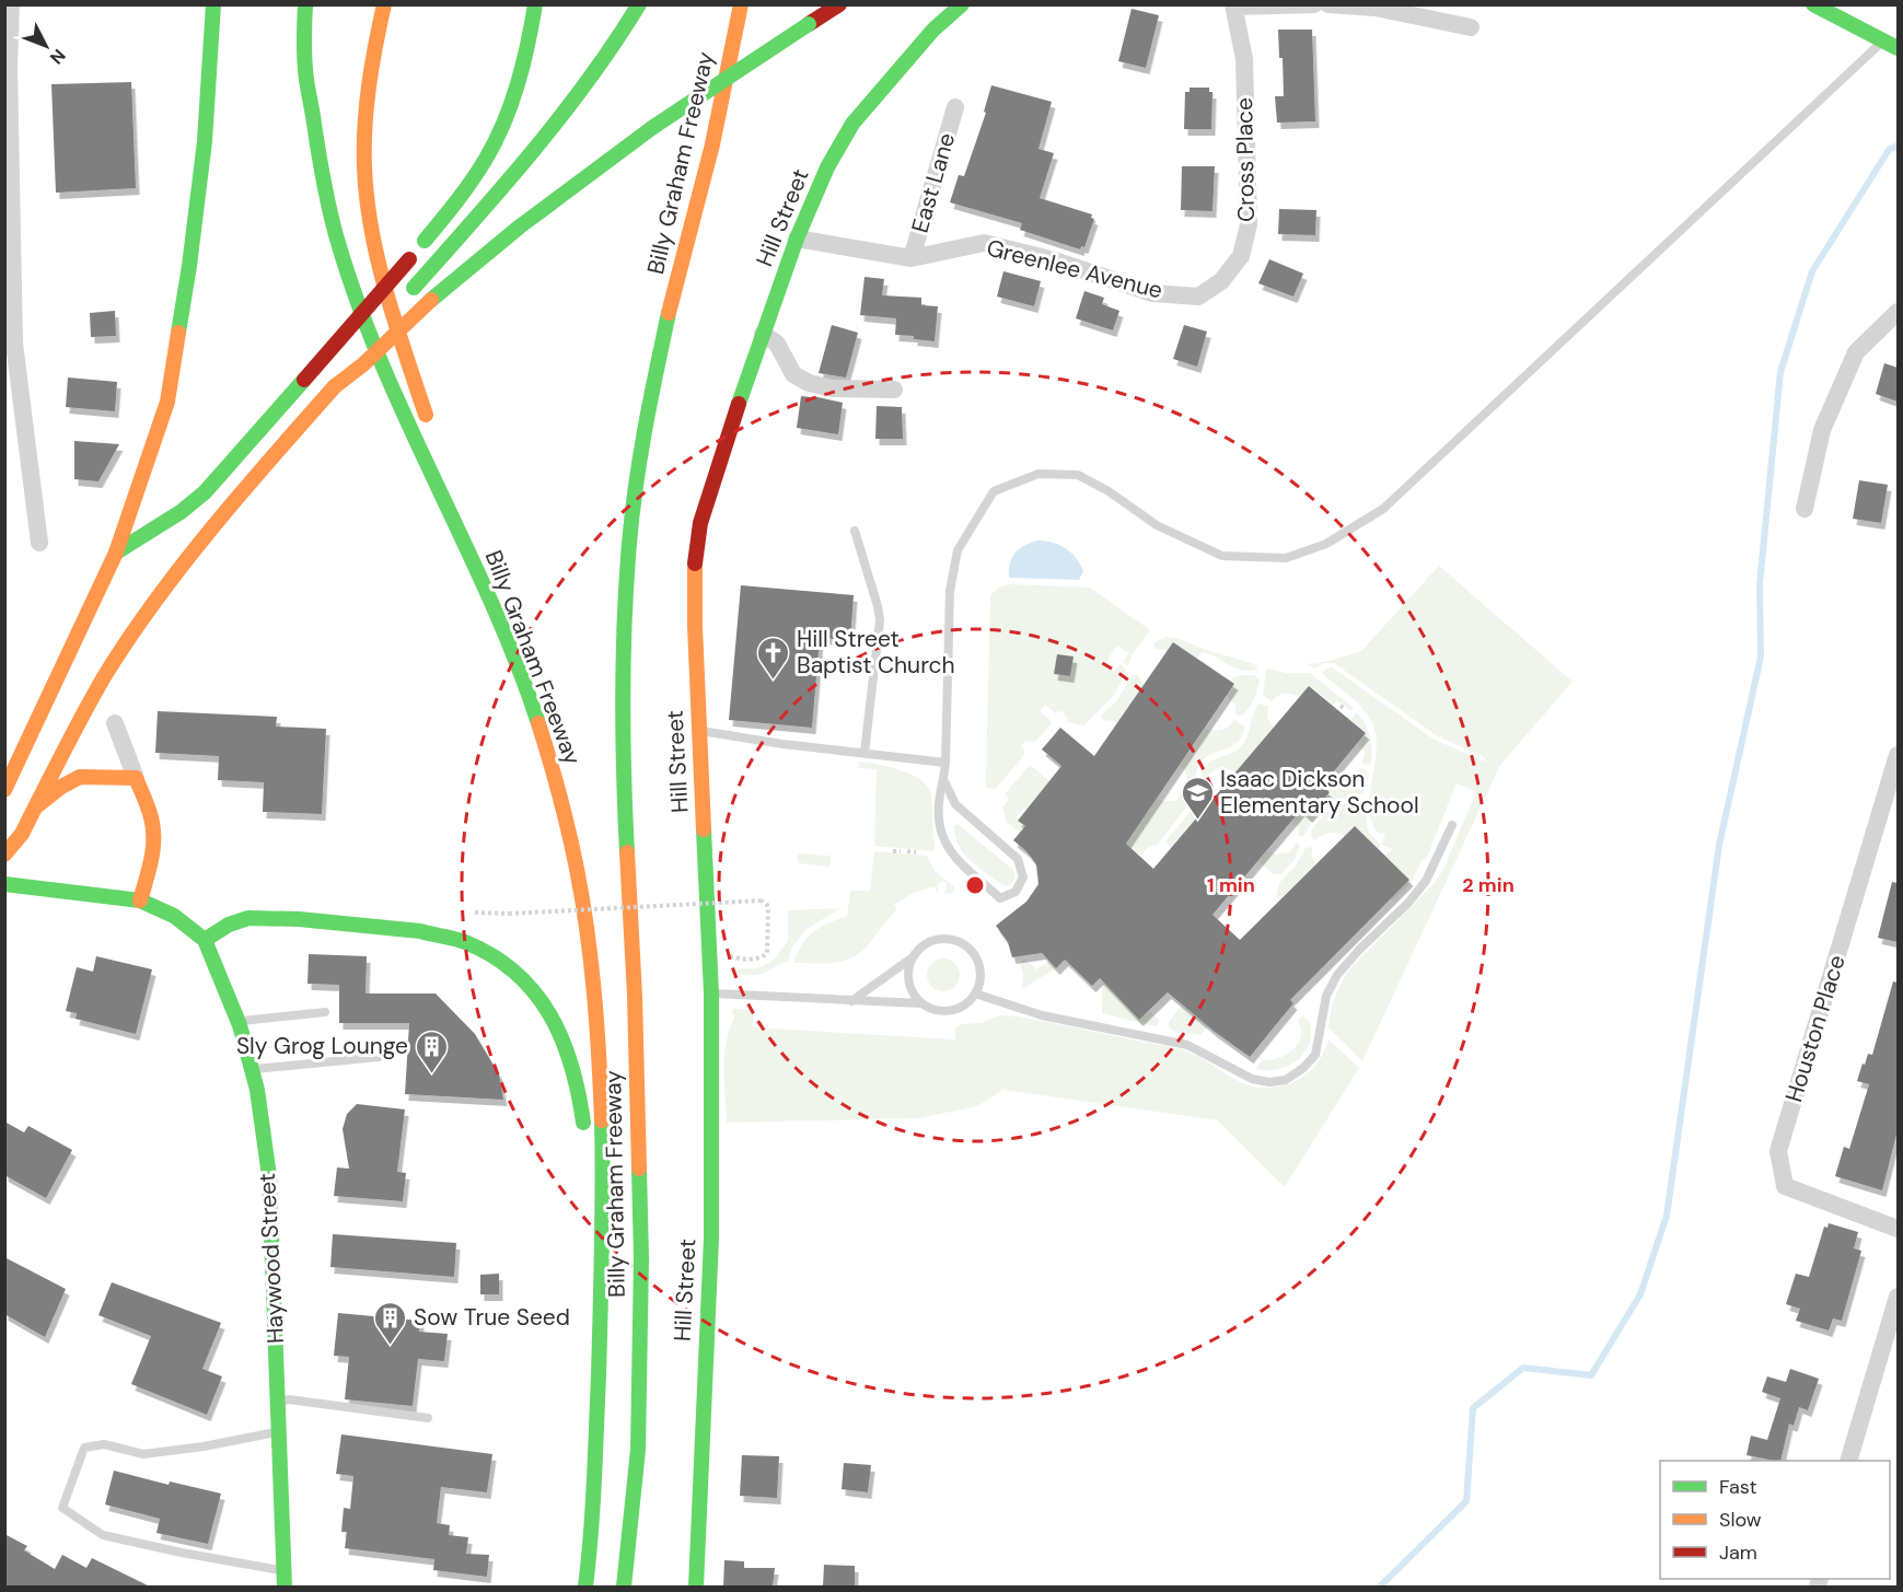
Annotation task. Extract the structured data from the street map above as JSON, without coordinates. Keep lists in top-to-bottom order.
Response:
{
  "streets": {
    "main road": ["Billy Graham Freeway", "Hill Street", "Haywood Street"],
    "street": [
      "Cross Place",
      "East Lane",
      "Greenlee Avenue",
      "Houston Place"
    ]
  },
  "crossings": [
    ["Cross Place", "Greenlee Avenue"],
    ["East Lane", "Greenlee Avenue"],
    ["Hill Street", "Greenlee Avenue"]
  ],
  "places": {
    "church": ["Hill Street Baptist Church"],
    "school or university": ["Isaac Dickson Elementary School"],
    "building": ["Sly Grog Lounge", "Sow True Seed"]
  },
  "legend": ["Fast", "Slow", "Jam"],
  "north": "bottom right",
  "rings": ["1 min", "2 min"]
}
